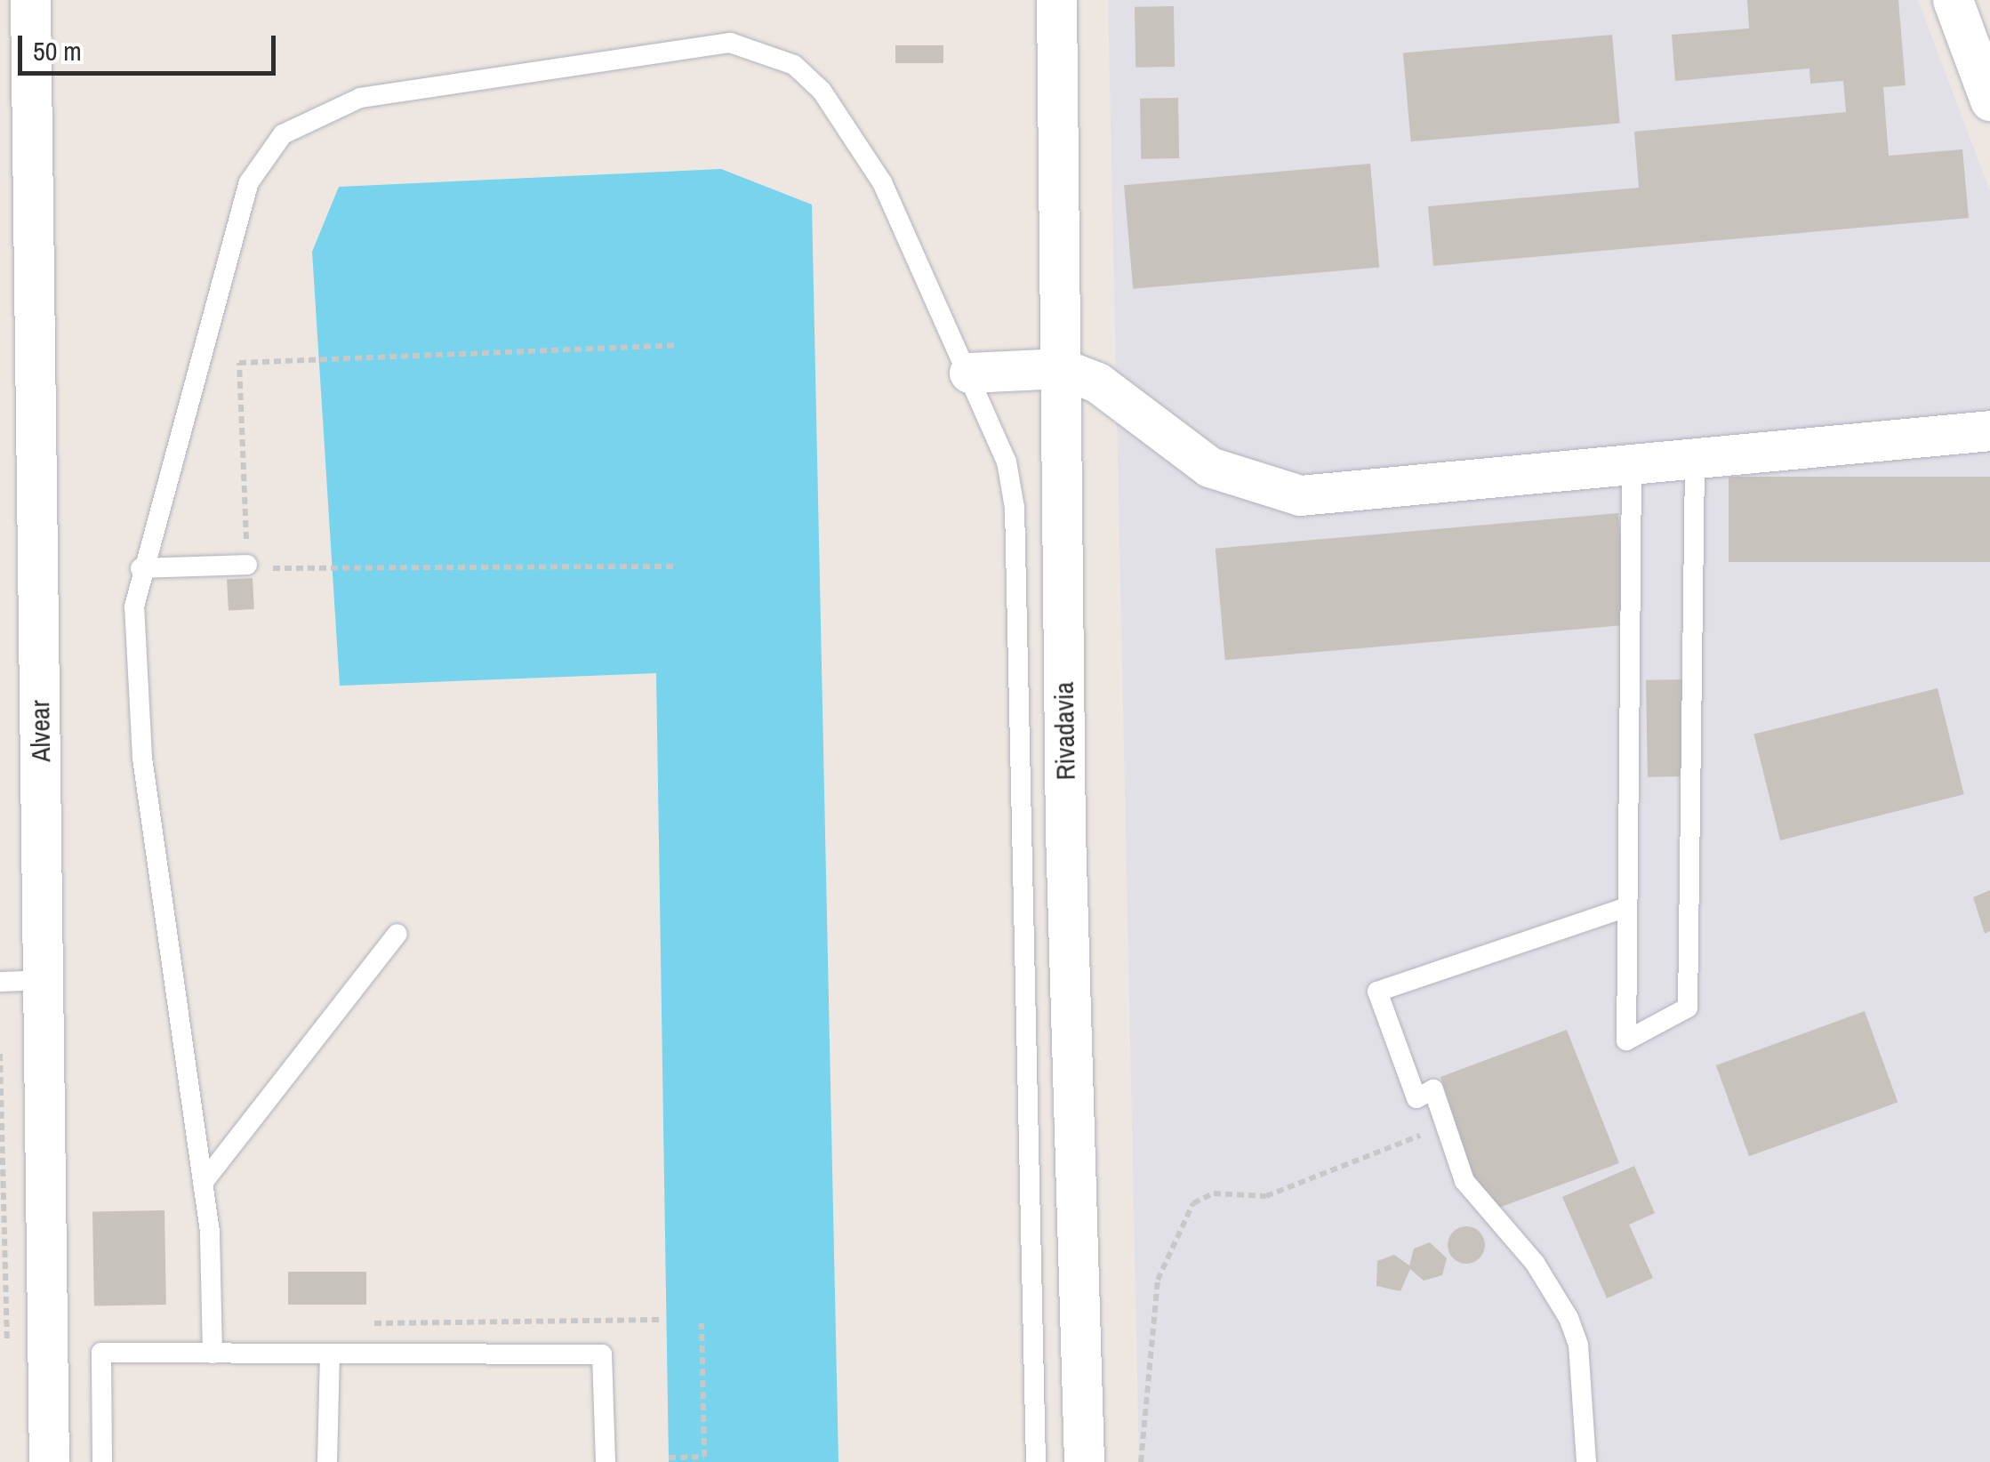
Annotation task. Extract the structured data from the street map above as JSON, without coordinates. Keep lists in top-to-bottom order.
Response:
{
  "streets": {
    "street": ["Alvear", "Rivadavia"]
  },
  "scale_bar": "50 m"
}
